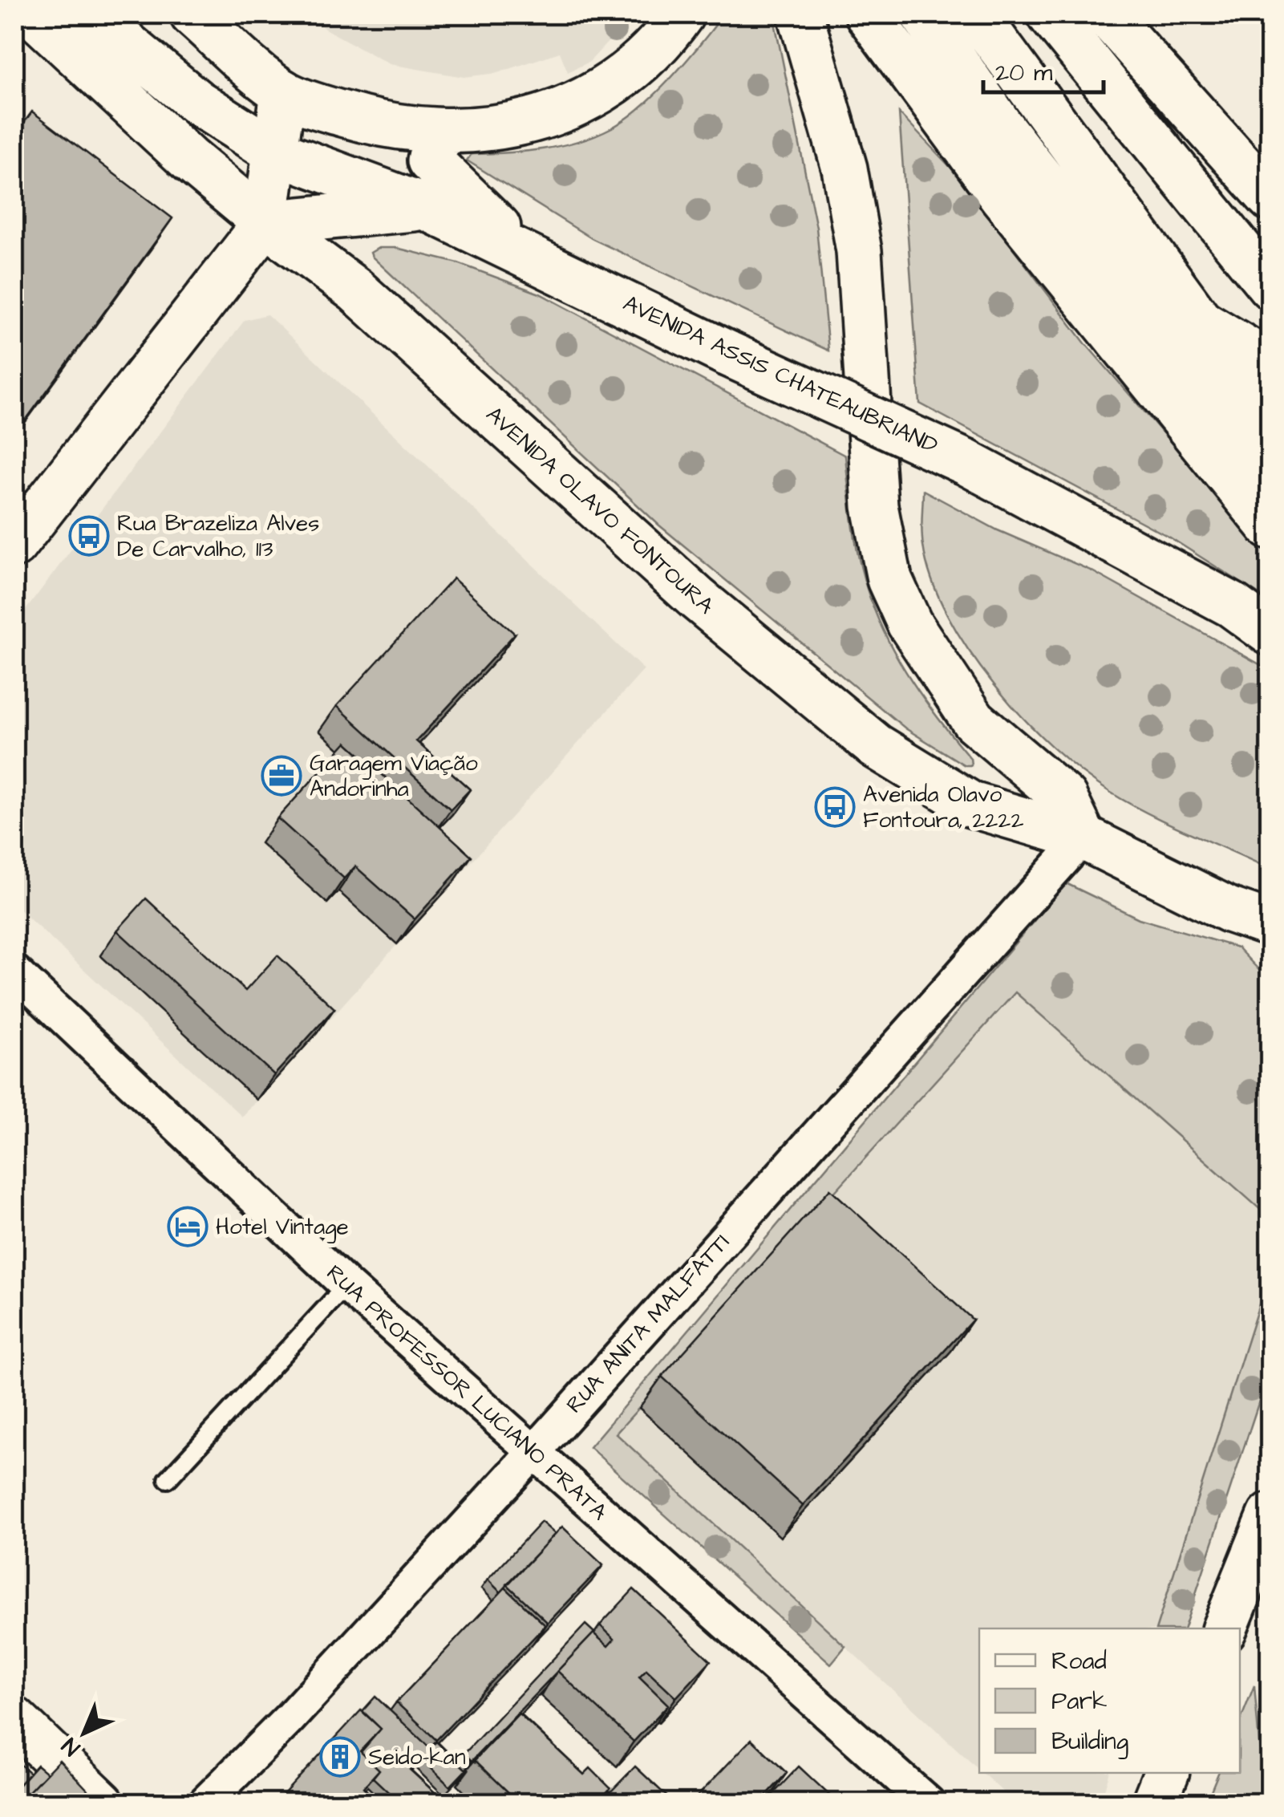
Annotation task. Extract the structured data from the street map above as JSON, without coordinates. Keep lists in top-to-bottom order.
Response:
{
  "streets": {
    "main road": ["AVENIDA ASSIS CHATEAUBRIAND", "AVENIDA OLAVO FONTOURA"],
    "street": ["RUA ANITA MALFATTI", "RUA PROFESSOR LUCIANO PRATA"]
  },
  "crossings": [
    ["AVENIDA OLAVO FONTOURA", "RUA ANITA MALFATTI"],
    ["RUA ANITA MALFATTI", "RUA PROFESSOR LUCIANO PRATA"]
  ],
  "places": {
    "bus stop": ["Rua Brazeliza Alves De Carvalho, 113", "Avenida Olavo Fontoura, 2222"],
    "office": ["Garagem Viação Andorinha"],
    "hotel": ["Hotel Vintage"],
    "building": ["Seido-kan"]
  },
  "legend": ["Road", "Park", "Building"],
  "scale_bar": "20 m",
  "north": "bottom left"
}
